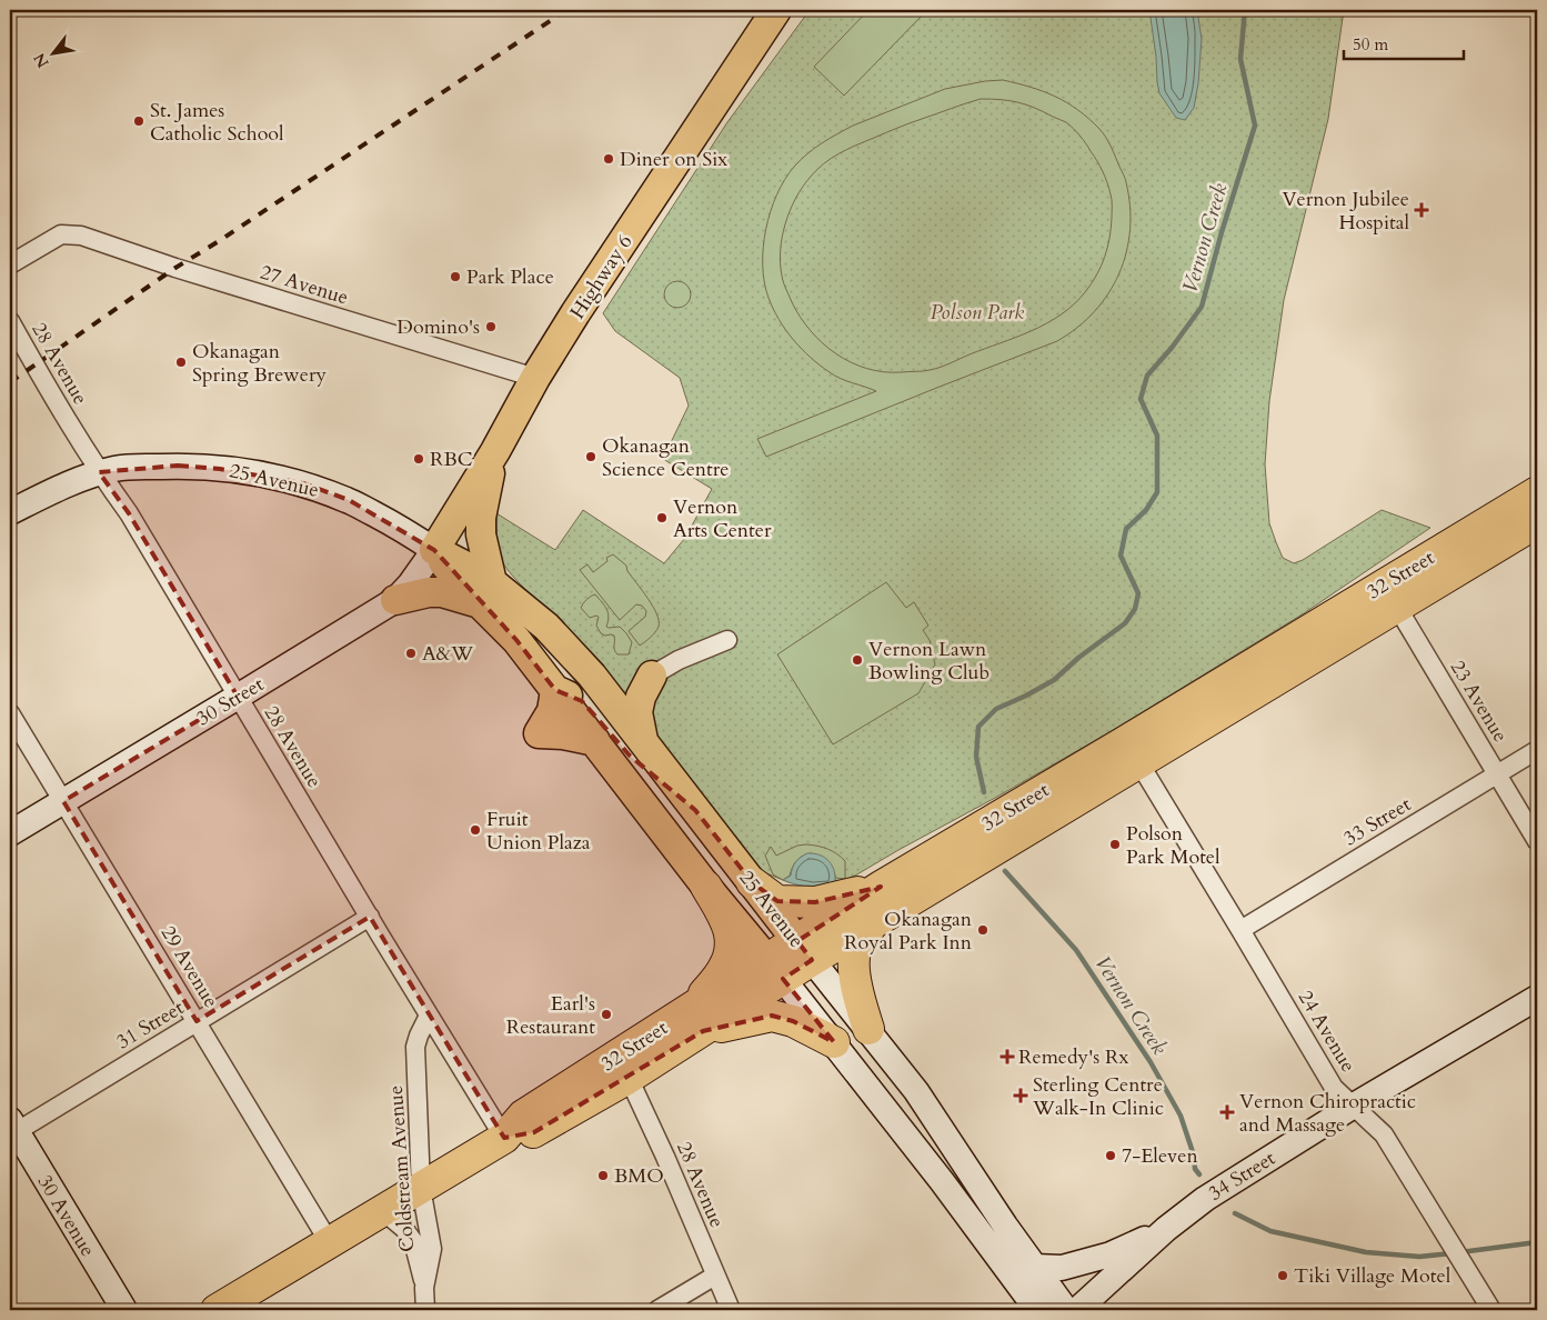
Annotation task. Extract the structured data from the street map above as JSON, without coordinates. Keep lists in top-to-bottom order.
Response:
{
  "streets": {
    "highway": ["32 Street"],
    "main road": ["Highway 6", "25 Avenue"],
    "street": [
      "27 Avenue",
      "28 Avenue",
      "30 Street",
      "23 Avenue",
      "33 Street",
      "29 Avenue",
      "31 Street",
      "24 Avenue",
      "Coldstream Avenue",
      "34 Street",
      "30 Avenue"
    ]
  },
  "crossings": [
    ["Highway 6", "27 Avenue"],
    ["Highway 6", "25 Avenue"],
    ["Highway 6", "30 Street"],
    ["28 Avenue", "25 Avenue"],
    ["28 Avenue", "32 Street"],
    ["28 Avenue", "30 Street"],
    ["28 Avenue", "31 Street"],
    ["28 Avenue", "Coldstream Avenue"],
    ["25 Avenue", "32 Street"],
    ["25 Avenue", "30 Street"],
    ["32 Street", "23 Avenue"],
    ["32 Street", "29 Avenue"],
    ["32 Street", "24 Avenue"],
    ["32 Street", "Coldstream Avenue"],
    ["30 Street", "29 Avenue"],
    ["23 Avenue", "33 Street"],
    ["33 Street", "24 Avenue"],
    ["29 Avenue", "31 Street"],
    ["31 Street", "30 Avenue"],
    ["24 Avenue", "34 Street"]
  ],
  "water": ["Vernon Creek"],
  "parks": ["Polson Park"],
  "places": {
    "other": [
      "St. James Catholic School",
      "Diner on Six",
      "Park Place",
      "Domino's",
      "Okanagan Spring Brewery",
      "Okanagan Science Centre",
      "RBC",
      "Vernon Arts Center",
      "A&W",
      "Vernon Lawn Bowling Club",
      "Fruit Union Plaza",
      "Polson Park Motel",
      "Okanagan Royal Park Inn",
      "Earl's Restaurant",
      "7-Eleven",
      "BMO",
      "Tiki Village Motel"
    ],
    "health": [
      "Vernon Jubilee Hospital",
      "Remedy's Rx",
      "Sterling Centre Walk-In Clinic",
      "Vernon Chiropractic and Massage"
    ]
  },
  "scale_bar": "50 m",
  "north": "bottom left"
}
